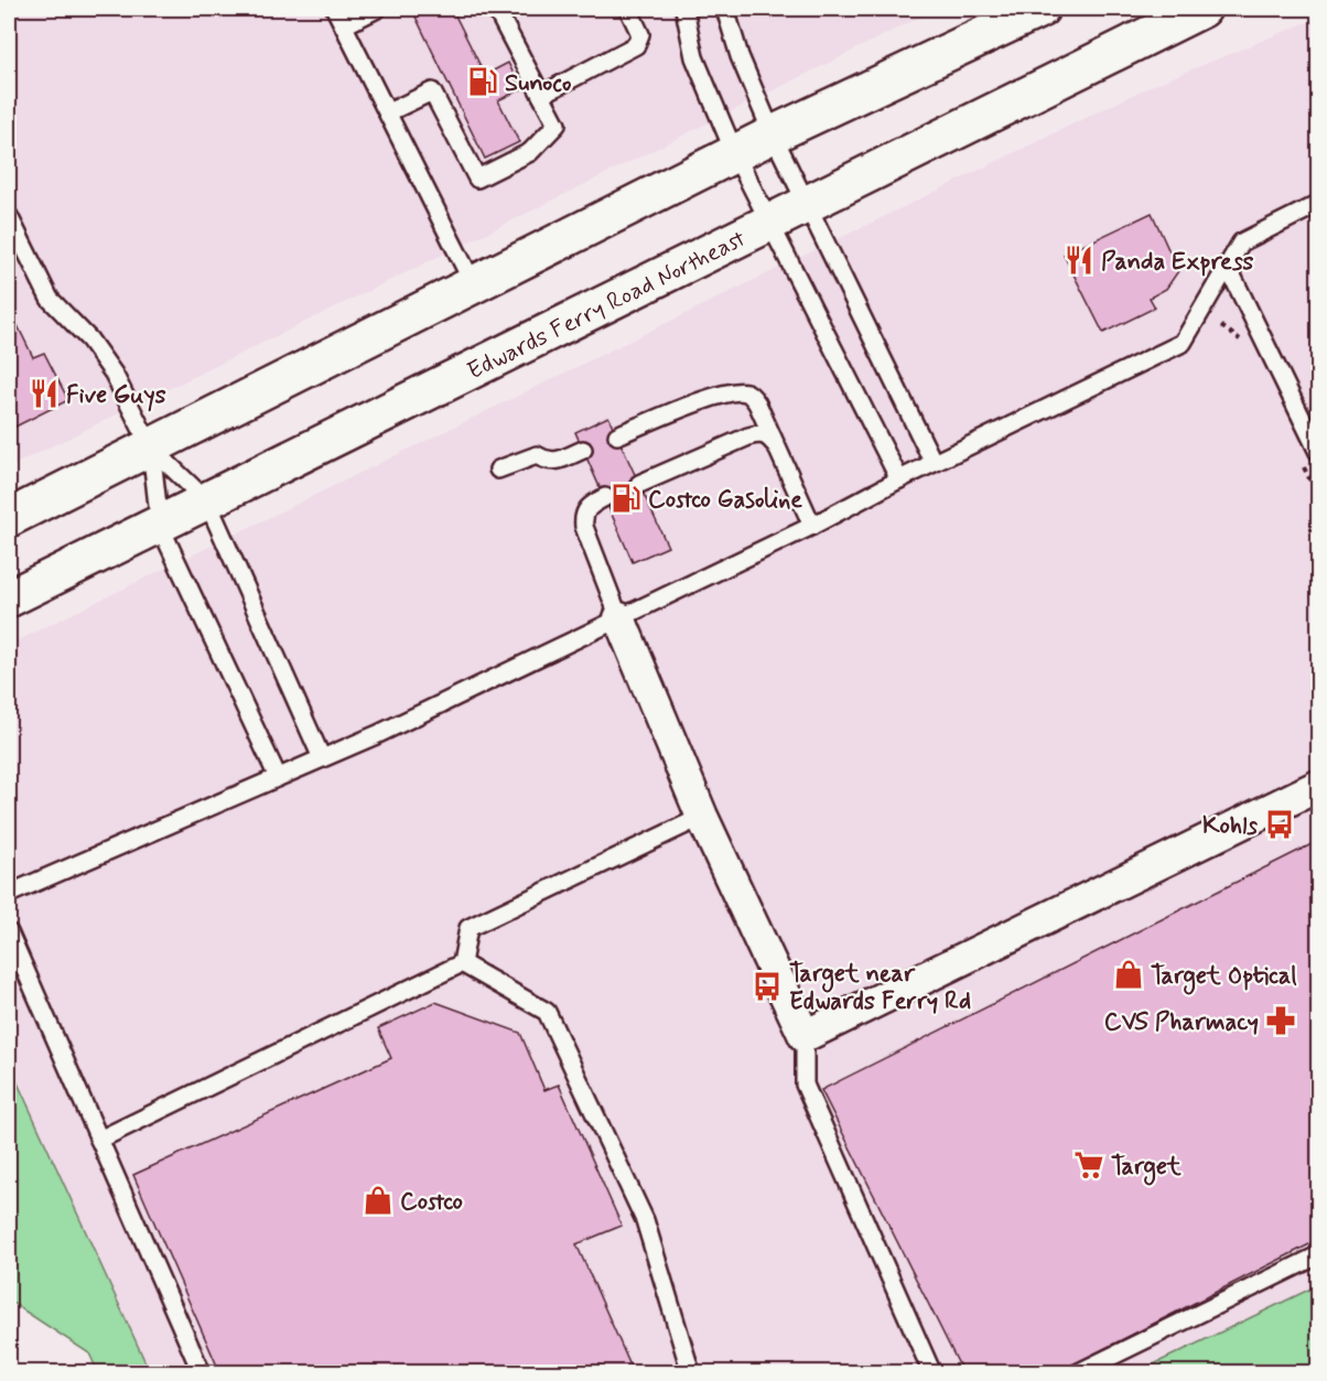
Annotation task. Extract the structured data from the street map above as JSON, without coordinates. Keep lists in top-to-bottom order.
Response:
{
  "streets": {
    "main road": ["Edwards Ferry Road Northeast"]
  },
  "places": {
    "fuel station": ["Sunoco", "Costco Gasoline"],
    "restaurant": ["Panda Express", "Five Guys"],
    "bus stop": ["Kohls", "Target near Edwards Ferry Rd"],
    "shop": ["Target Optical", "Costco"],
    "pharmacy": ["CVS Pharmacy"],
    "supermarket": ["Target"]
  }
}
